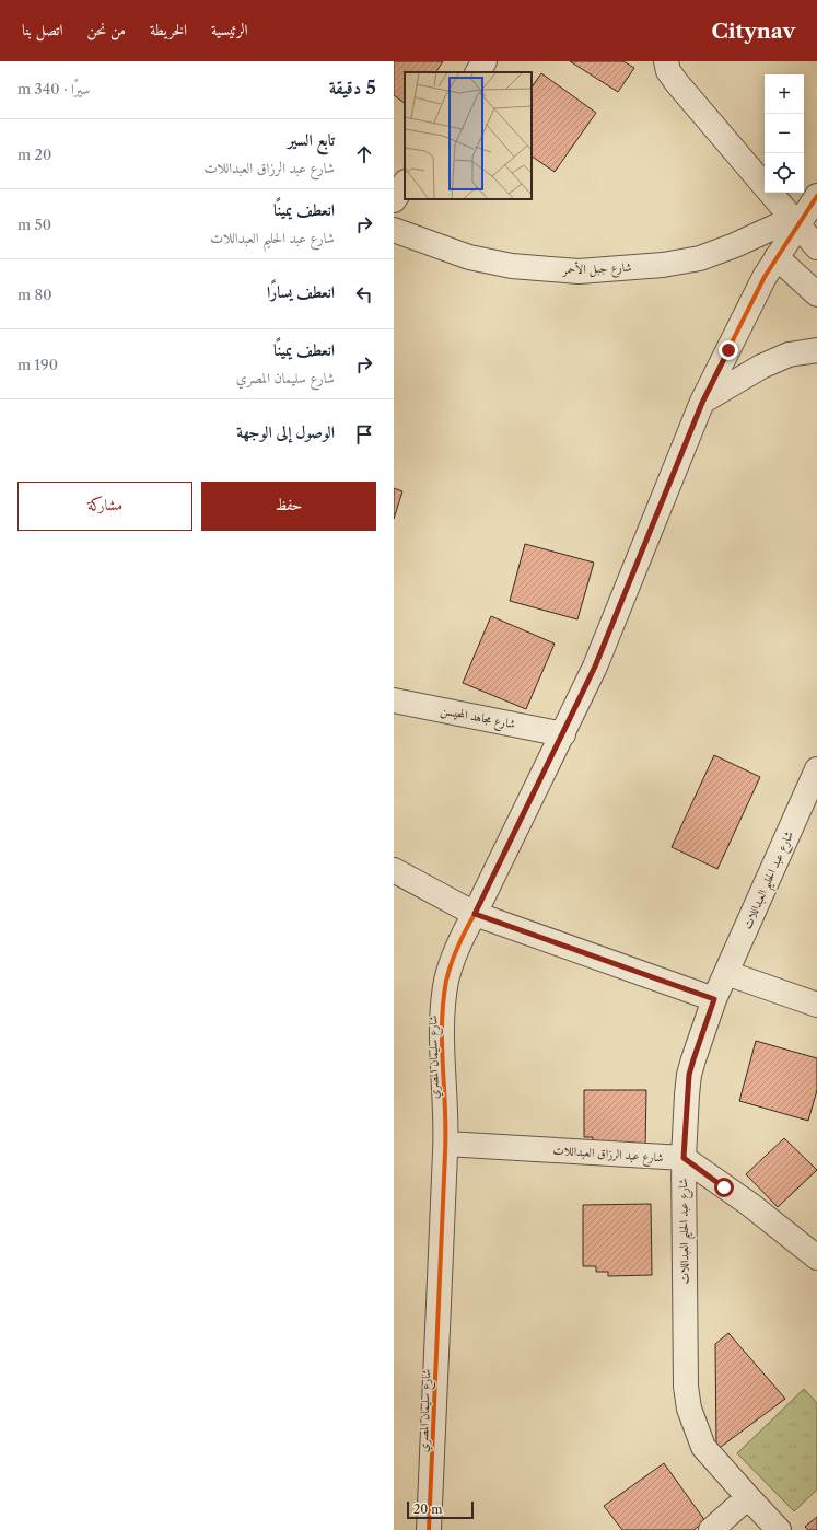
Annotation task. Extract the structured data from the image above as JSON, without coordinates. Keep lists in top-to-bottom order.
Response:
{
  "streets": {
    "street": [
      "شارع جبل الأحمر",
      "شارع مجاهد المحيسن",
      "شارع عبد الحليم العبداللات",
      "شارع سليمان المصري",
      "شارع عبد الرزاق العبداللات"
    ]
  },
  "crossings": [
    ["شارع جبل الأحمر", "شارع سليمان المصري"],
    ["شارع مجاهد المحيسن", "شارع سليمان المصري"],
    ["شارع عبد الحليم العبداللات", "شارع عبد الرزاق العبداللات"],
    ["شارع سليمان المصري", "شارع عبد الرزاق العبداللات"]
  ],
  "scale_bar": "20 m",
  "page": {
    "header": "Citynav",
    "nav": [
      "الرئيسية",
      "الخريطة",
      "من نحن",
      "اتصل بنا"
    ],
    "heading": ["5 دقيقة", "سيرًا · 340 m"],
    "map_buttons": ["+", "−"],
    "list": [
      ["تابع السير", "شارع عبد الرزاق العبداللات", "20 m"],
      ["انعطف يمينًا", "شارع عبد الحليم العبداللات", "50 m"],
      ["انعطف يسارًا", "80 m"],
      ["انعطف يمينًا", "شارع سليمان المصري", "190 m"],
      "الوصول إلى الوجهة"
    ],
    "buttons": ["حفظ", "مشاركة"],
    "scale": "20 m"
  }
}
